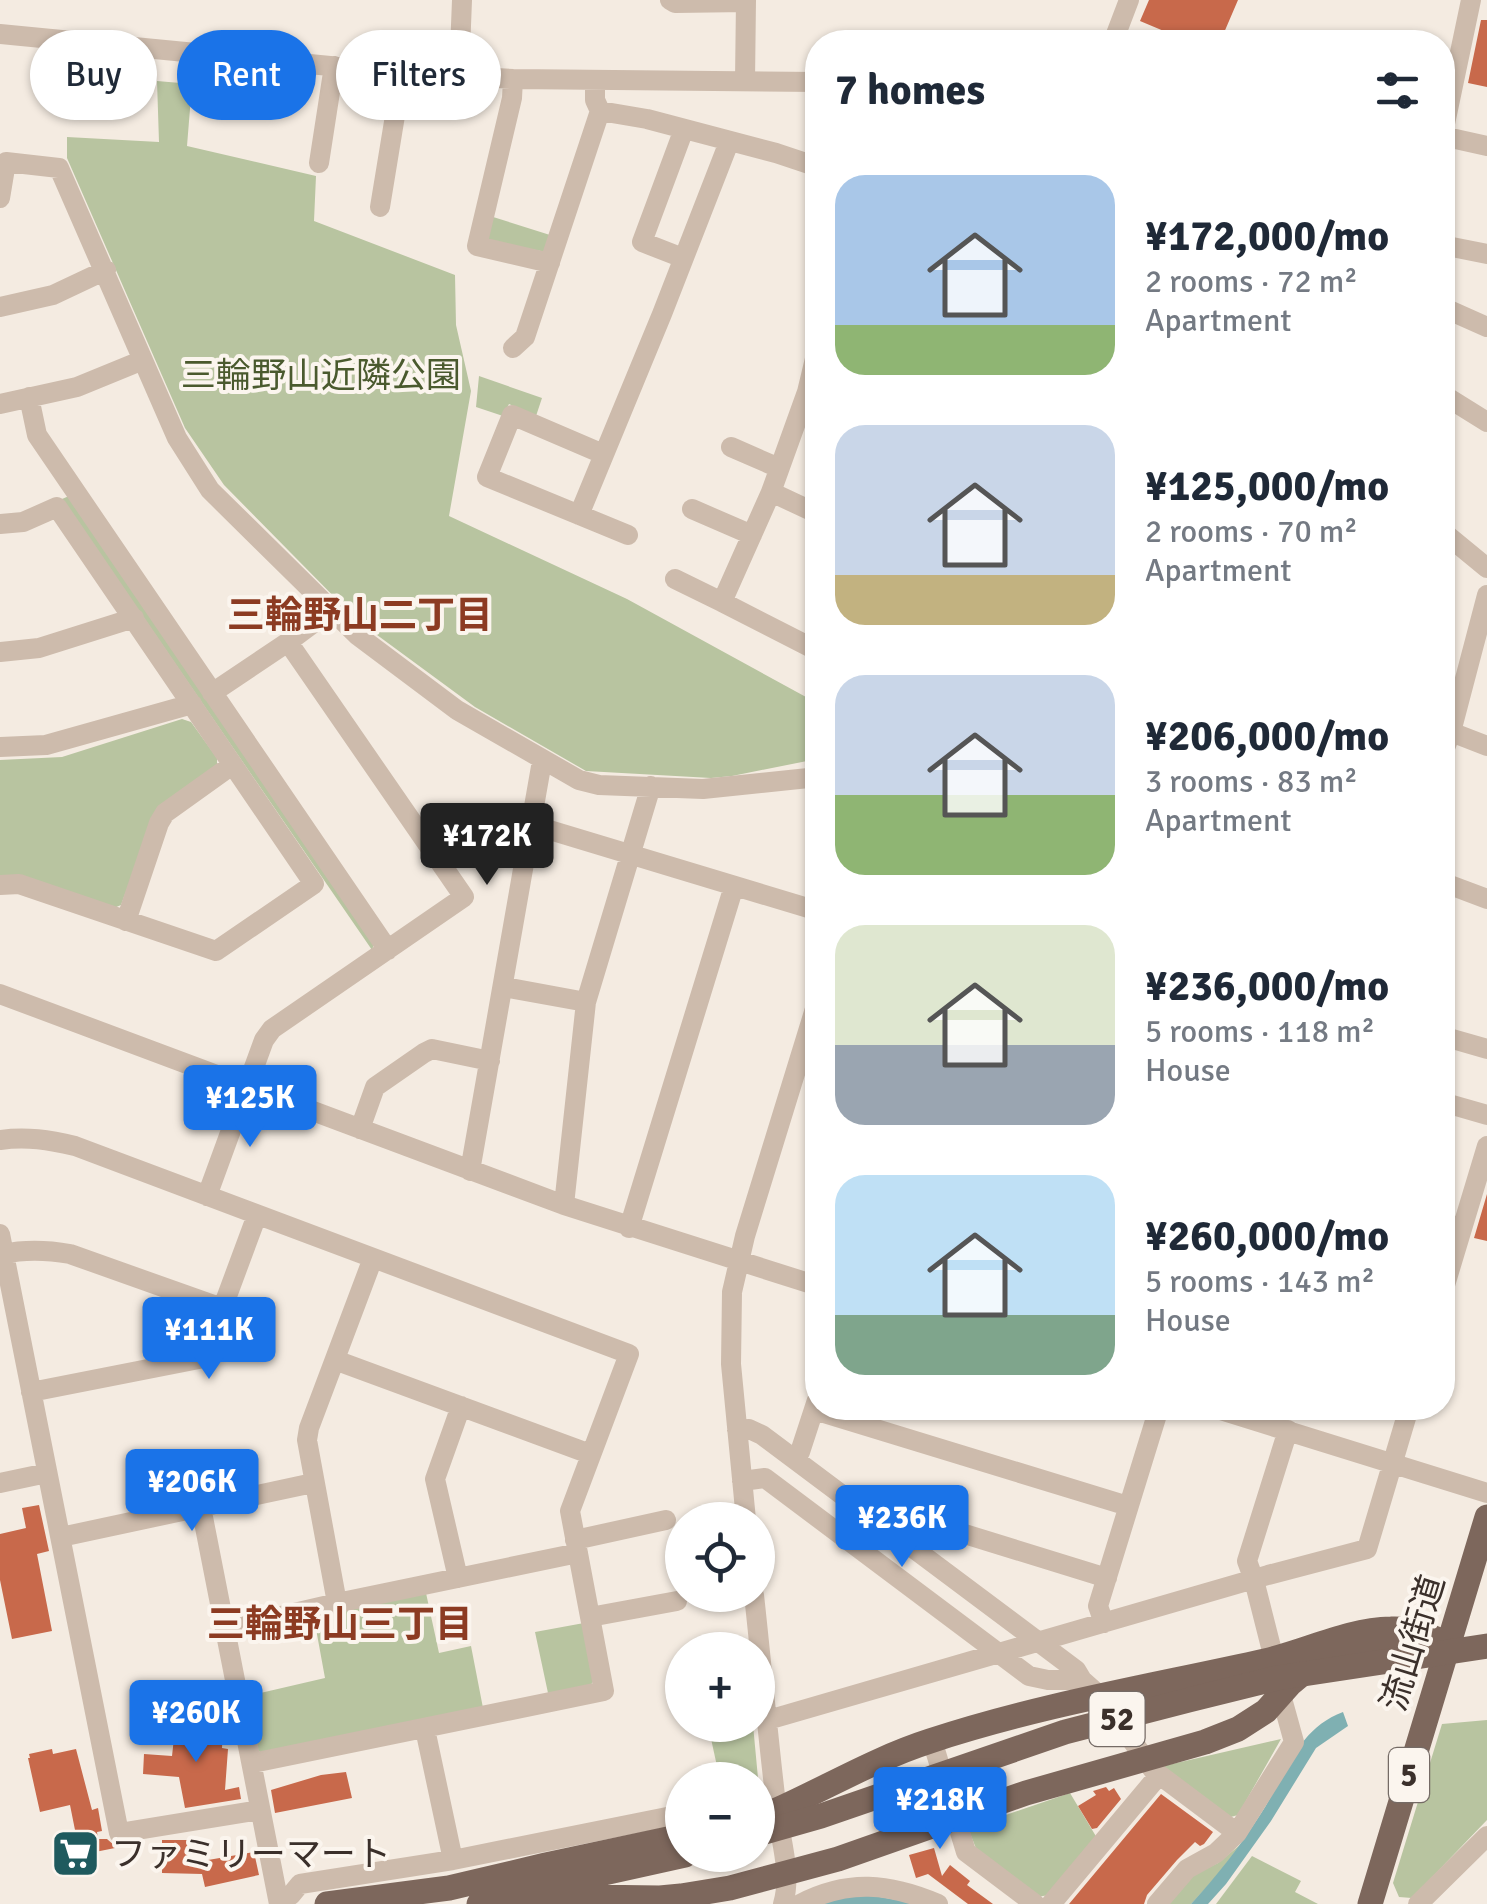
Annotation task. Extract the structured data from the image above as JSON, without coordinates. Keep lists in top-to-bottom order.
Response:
{
  "streets": {
    "main road": ["流山街道", "52", "5"]
  },
  "districts": ["三輪野山二丁目", "三輪野山三丁目"],
  "parks": ["三輪野山近隣公園"],
  "places": {
    "supermarket": ["ファミリーマート"]
  },
  "page": {
    "chip": ["Buy", "Rent", "Filters"],
    "heading": "7 homes",
    "list": [
      {
        "name": "¥172,000/mo",
        "note": "2 rooms · 72 m² · Apartment"
      },
      {
        "name": "¥125,000/mo",
        "note": "2 rooms · 70 m² · Apartment"
      },
      {
        "name": "¥206,000/mo",
        "note": "3 rooms · 83 m² · Apartment"
      },
      {
        "name": "¥236,000/mo",
        "note": "5 rooms · 118 m² · House"
      },
      {
        "name": "¥260,000/mo",
        "note": "5 rooms · 143 m² · House"
      }
    ],
    "price": [
      "¥172K",
      "¥125K",
      "¥111K",
      "¥206K",
      "¥236K",
      "¥260K",
      "¥218K"
    ],
    "map_buttons": ["+", "−"]
  }
}
